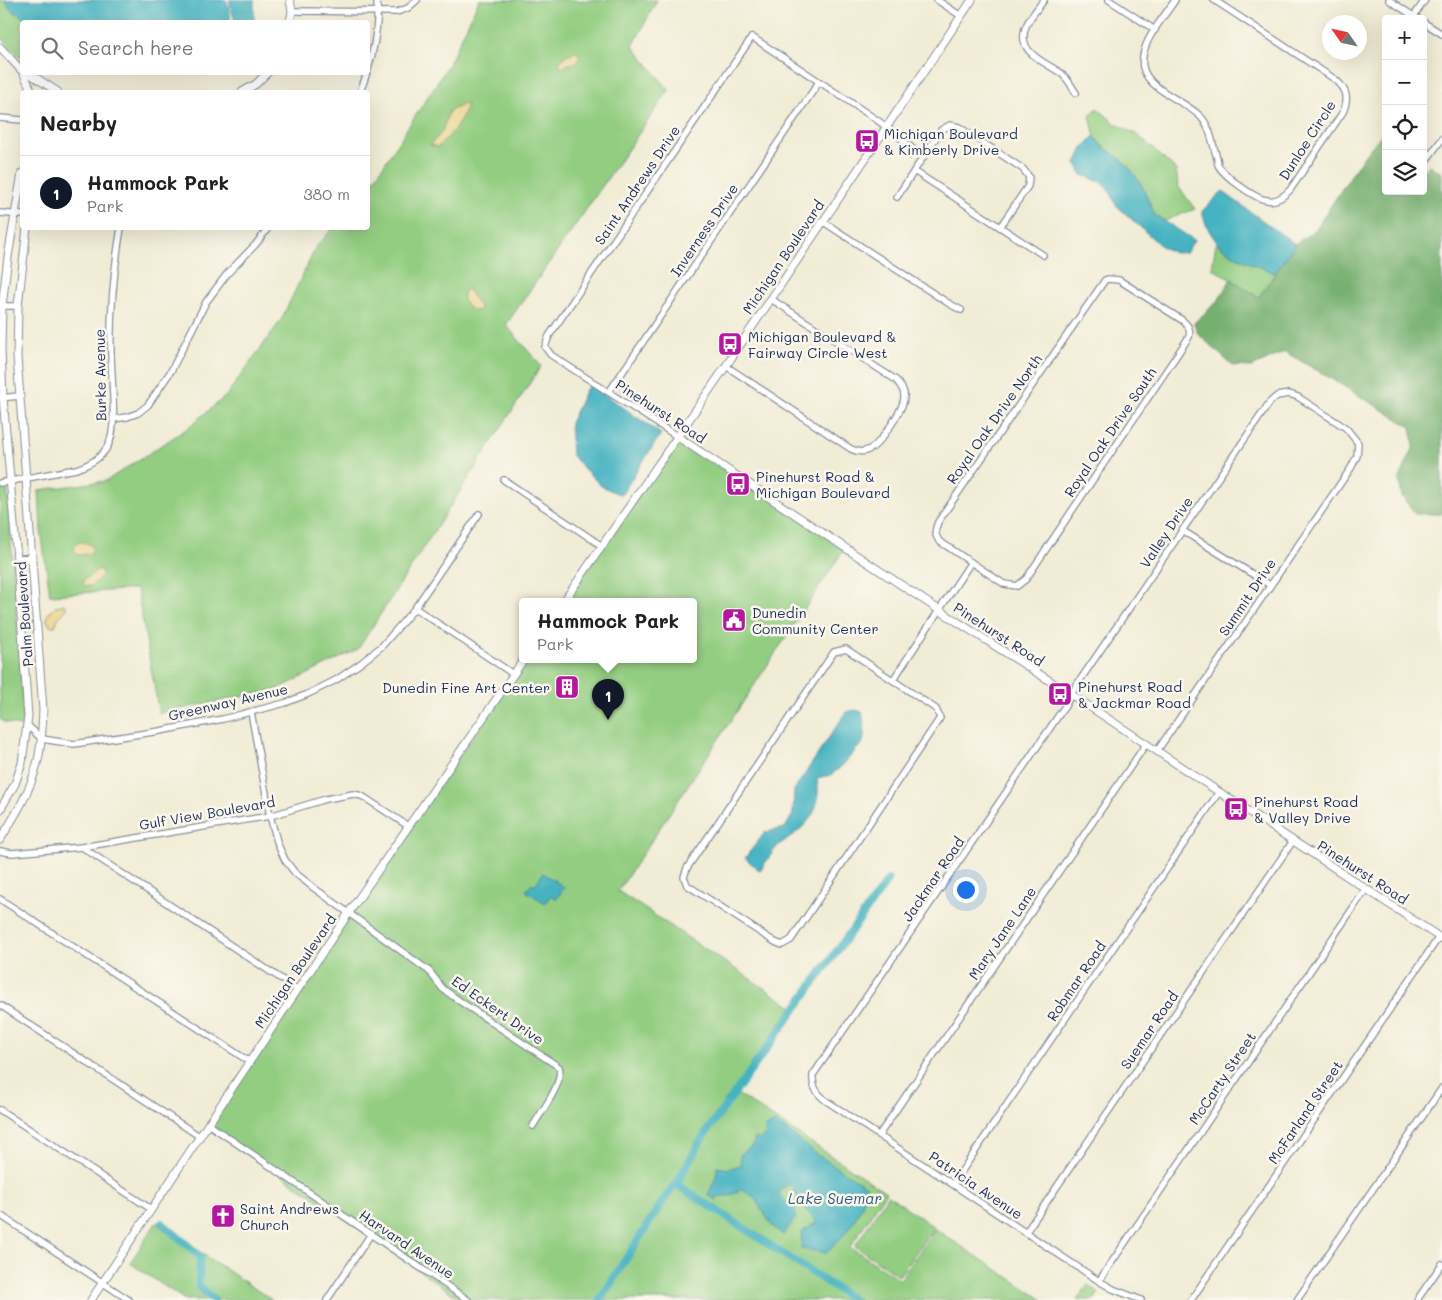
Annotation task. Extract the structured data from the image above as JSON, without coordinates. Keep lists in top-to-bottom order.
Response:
{
  "streets": {
    "street": [
      "Dunloe Circle",
      "Saint Andrews Drive",
      "Inverness Drive",
      "Michigan Boulevard",
      "Burke Avenue",
      "Pinehurst Road",
      "Royal Oak Drive North",
      "Royal Oak Drive South",
      "Valley Drive",
      "Summit Drive",
      "Palm Boulevard",
      "Greenway Avenue",
      "Gulf View Boulevard",
      "Jackmar Road",
      "Mary Jane Lane",
      "Robmar Road",
      "Ed Eckert Drive",
      "Suemar Road",
      "McCarty Street",
      "McFarland Street",
      "Patricia Avenue",
      "Harvard Avenue"
    ]
  },
  "crossings": [
    ["Saint Andrews Drive", "Inverness Drive"],
    ["Saint Andrews Drive", "Pinehurst Road"],
    ["Inverness Drive", "Pinehurst Road"],
    ["Michigan Boulevard", "Pinehurst Road"],
    ["Michigan Boulevard", "Gulf View Boulevard"],
    ["Michigan Boulevard", "Ed Eckert Drive"],
    ["Michigan Boulevard", "Harvard Avenue"],
    ["Burke Avenue", "Palm Boulevard"],
    ["Pinehurst Road", "Valley Drive"],
    ["Pinehurst Road", "Summit Drive"],
    ["Pinehurst Road", "Jackmar Road"],
    ["Pinehurst Road", "Mary Jane Lane"],
    ["Pinehurst Road", "Robmar Road"],
    ["Pinehurst Road", "Suemar Road"],
    ["Pinehurst Road", "McCarty Street"],
    ["Pinehurst Road", "McFarland Street"],
    ["Royal Oak Drive North", "Royal Oak Drive South"],
    ["Valley Drive", "Summit Drive"],
    ["Valley Drive", "Jackmar Road"],
    ["Palm Boulevard", "Greenway Avenue"],
    ["Jackmar Road", "Patricia Avenue"],
    ["Mary Jane Lane", "Patricia Avenue"],
    ["Robmar Road", "Patricia Avenue"],
    ["Suemar Road", "Patricia Avenue"],
    ["McCarty Street", "Patricia Avenue"]
  ],
  "water": ["Lake Suemar"],
  "places": {
    "bus stop": [
      "Michigan Boulevard & Kimberly Drive",
      "Michigan Boulevard & Fairway Circle West",
      "Pinehurst Road & Michigan Boulevard",
      "Pinehurst Road & Jackmar Road",
      "Pinehurst Road & Valley Drive"
    ],
    "public building": ["Dunedin Community Center"],
    "building": ["Dunedin Fine Art Center"],
    "church": ["Saint Andrews Church"]
  },
  "north": "top left",
  "page": {
    "map_buttons": ["+", "−"],
    "search": "Search here",
    "heading": "Nearby",
    "list": [
      {
        "mark": "1",
        "name": "Hammock Park",
        "note": "Park",
        "value": "380 m"
      }
    ],
    "popup": ["Hammock Park", "Park"],
    "pins": "1"
  }
}
